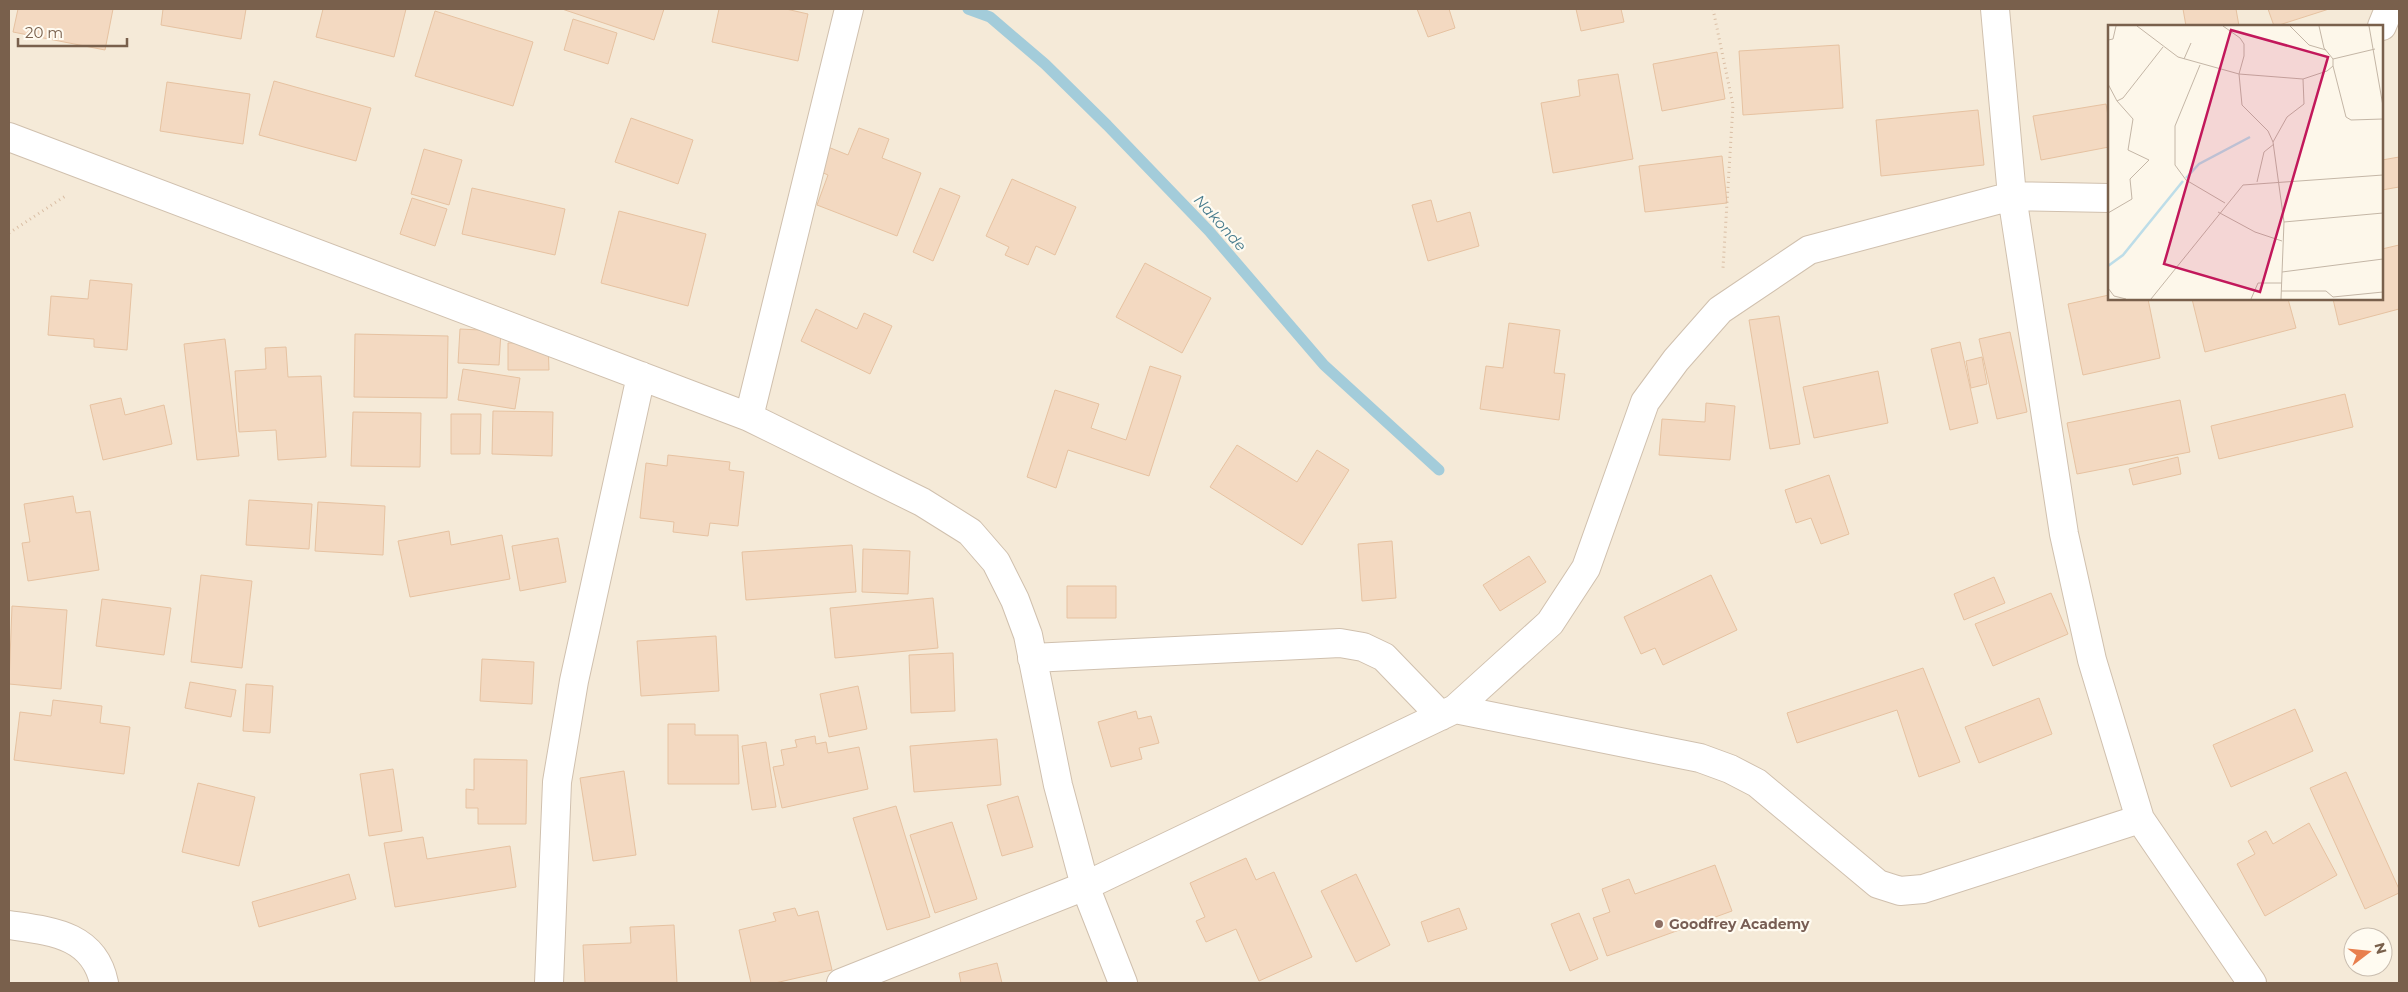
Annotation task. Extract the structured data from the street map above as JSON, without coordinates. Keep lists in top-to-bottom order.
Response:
{
  "water": ["Nakonde"],
  "places": ["Goodfrey Academy"],
  "scale_bar": "20 m",
  "north": "right"
}
